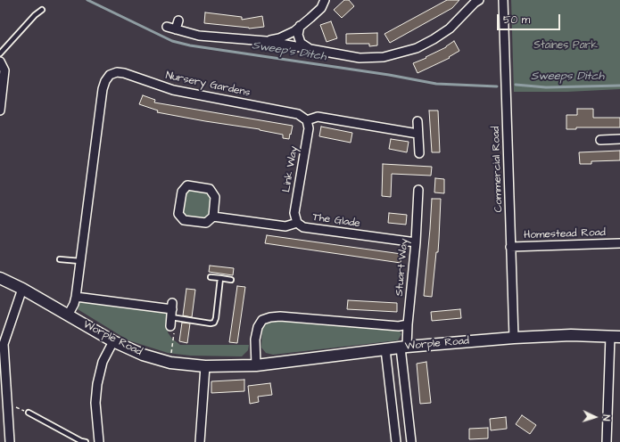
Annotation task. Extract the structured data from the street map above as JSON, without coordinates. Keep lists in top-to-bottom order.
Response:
{
  "streets": {
    "street": [
      "Nursery Gardens",
      "Link Way",
      "Commercial Road",
      "The Glade",
      "Homestead Road",
      "Stuart Way",
      "Worple Road"
    ]
  },
  "crossings": [
    ["Nursery Gardens", "Link Way"],
    ["Nursery Gardens", "Worple Road"],
    ["Link Way", "The Glade"],
    ["Commercial Road", "Homestead Road"],
    ["Commercial Road", "Worple Road"],
    ["The Glade", "Stuart Way"],
    ["Stuart Way", "Worple Road"]
  ],
  "water": ["Sweep's Ditch", "Sweeps Ditch"],
  "parks": ["Staines Park"],
  "scale_bar": "50 m",
  "north": "right"
}
